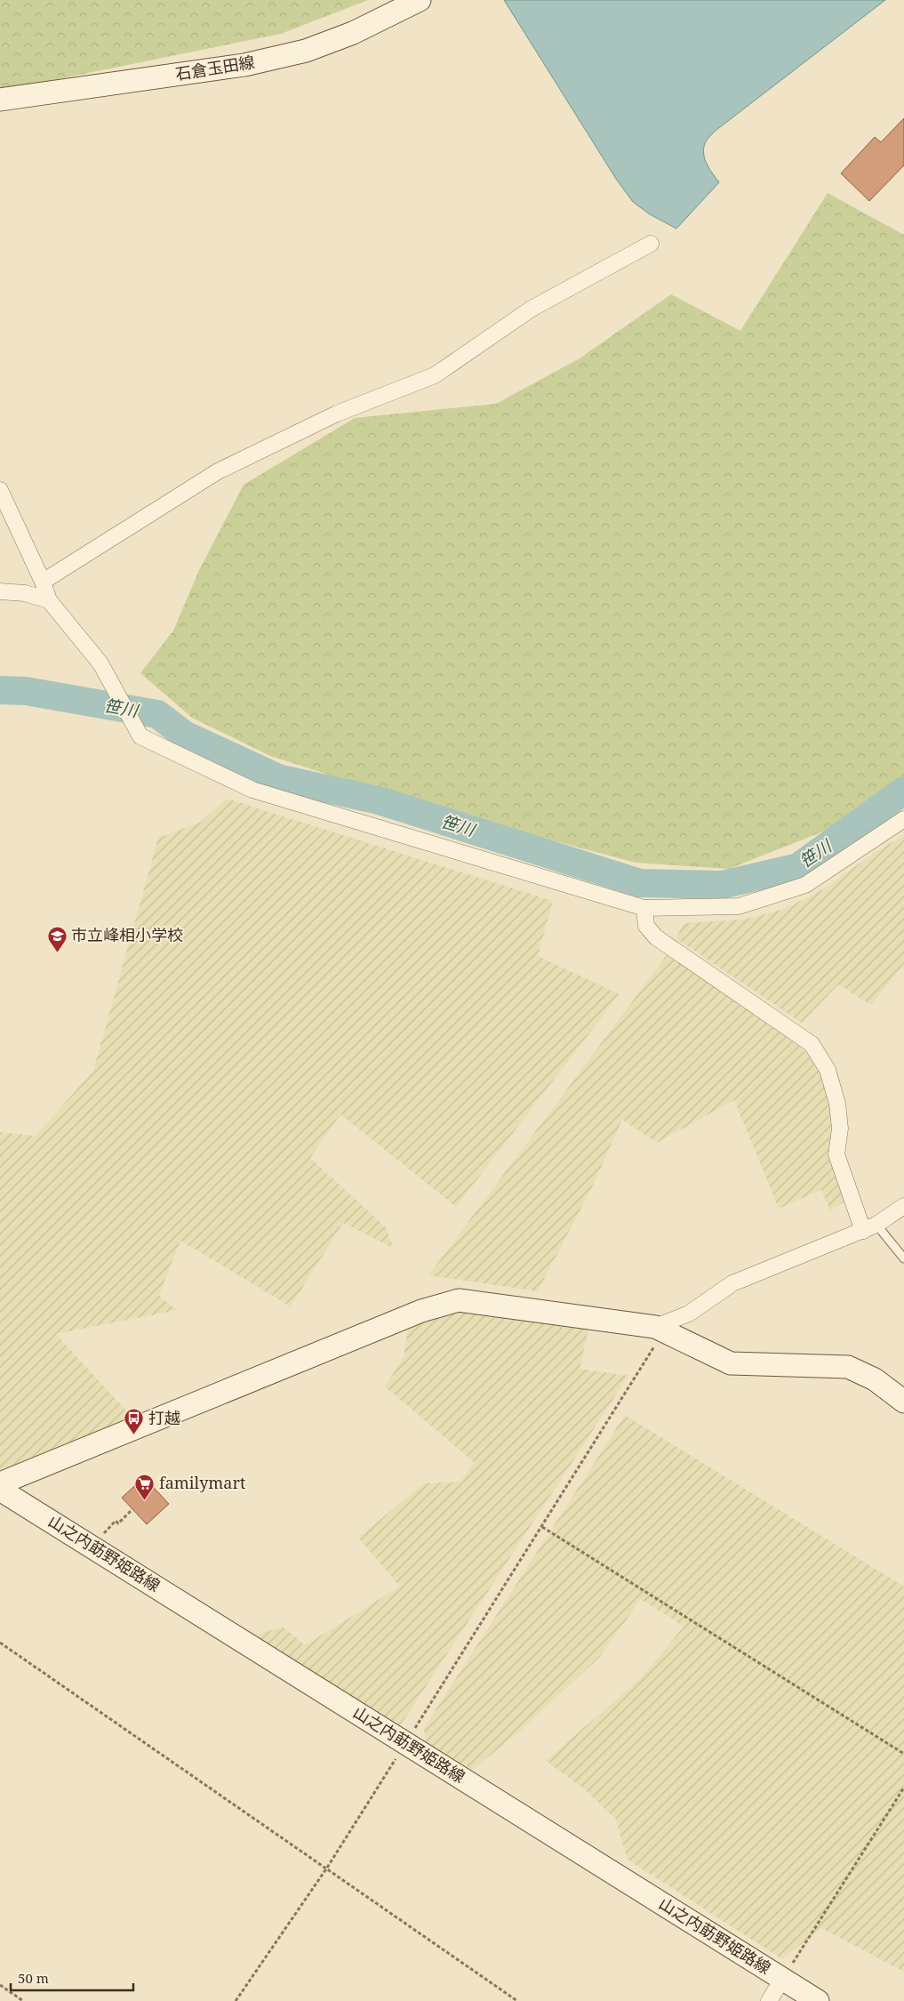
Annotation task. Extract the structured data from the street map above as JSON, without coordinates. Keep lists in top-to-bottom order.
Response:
{
  "streets": {
    "main road": ["石倉玉田線", "山之内莇野姫路線"]
  },
  "water": ["笹川"],
  "places": {
    "school or university": ["市立峰相小学校"],
    "bus stop": ["打越"],
    "supermarket": ["familymart"]
  },
  "scale_bar": "50 m"
}
